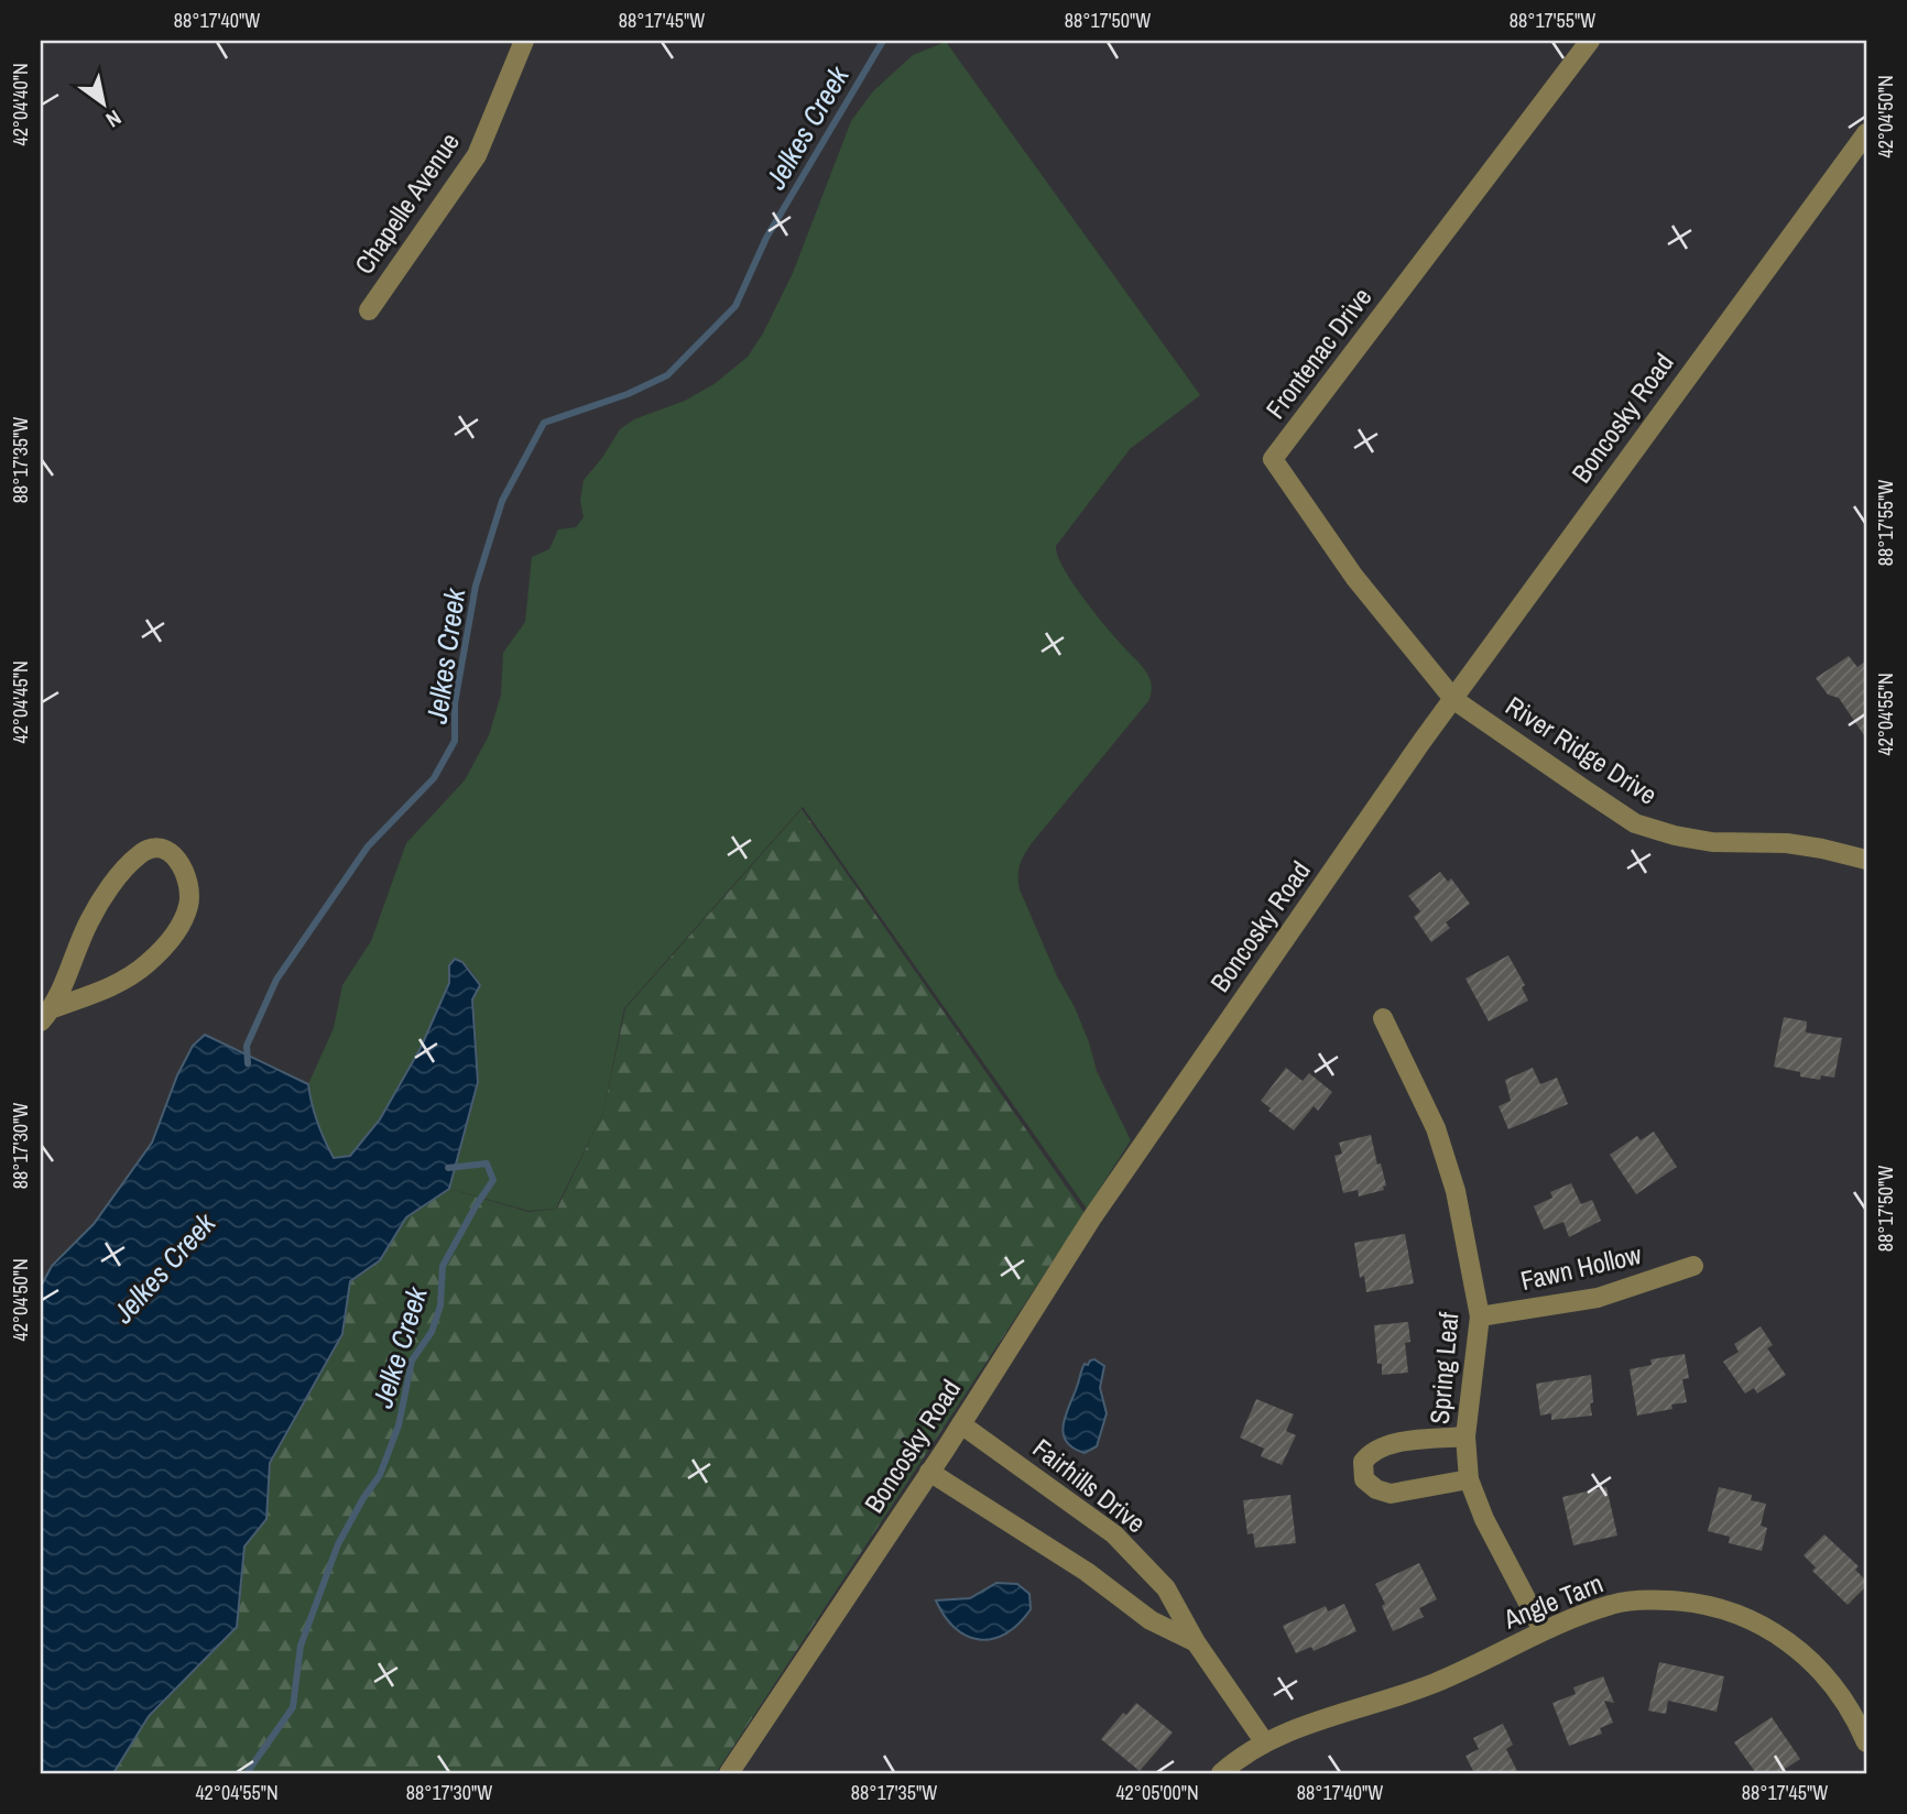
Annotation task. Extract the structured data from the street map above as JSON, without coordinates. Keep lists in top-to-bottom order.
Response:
{
  "streets": {
    "street": [
      "Chapelle Avenue",
      "Frontenac Drive",
      "Boncosky Road",
      "River Ridge Drive",
      "Fawn Hollow",
      "Spring Leaf",
      "Fairhills Drive",
      "Angle Tarn"
    ]
  },
  "crossings": [
    ["Frontenac Drive", "Boncosky Road"],
    ["Frontenac Drive", "River Ridge Drive"],
    ["Boncosky Road", "River Ridge Drive"],
    ["Boncosky Road", "Fairhills Drive"],
    ["Fawn Hollow", "Spring Leaf"],
    ["Spring Leaf", "Angle Tarn"],
    ["Fairhills Drive", "Angle Tarn"]
  ],
  "water": ["Jelkes Creek", "Jelke Creek"],
  "north": "bottom right",
  "coordinates": [
    "88°17'40\"W",
    "88°17'45\"W",
    "88°17'50\"W",
    "88°17'55\"W",
    "42°04'40\"N",
    "42°04'50\"N",
    "88°17'35\"W",
    "42°04'45\"N",
    "42°04'55\"N",
    "88°17'30\"W",
    "42°05'00\"N"
  ]
}
